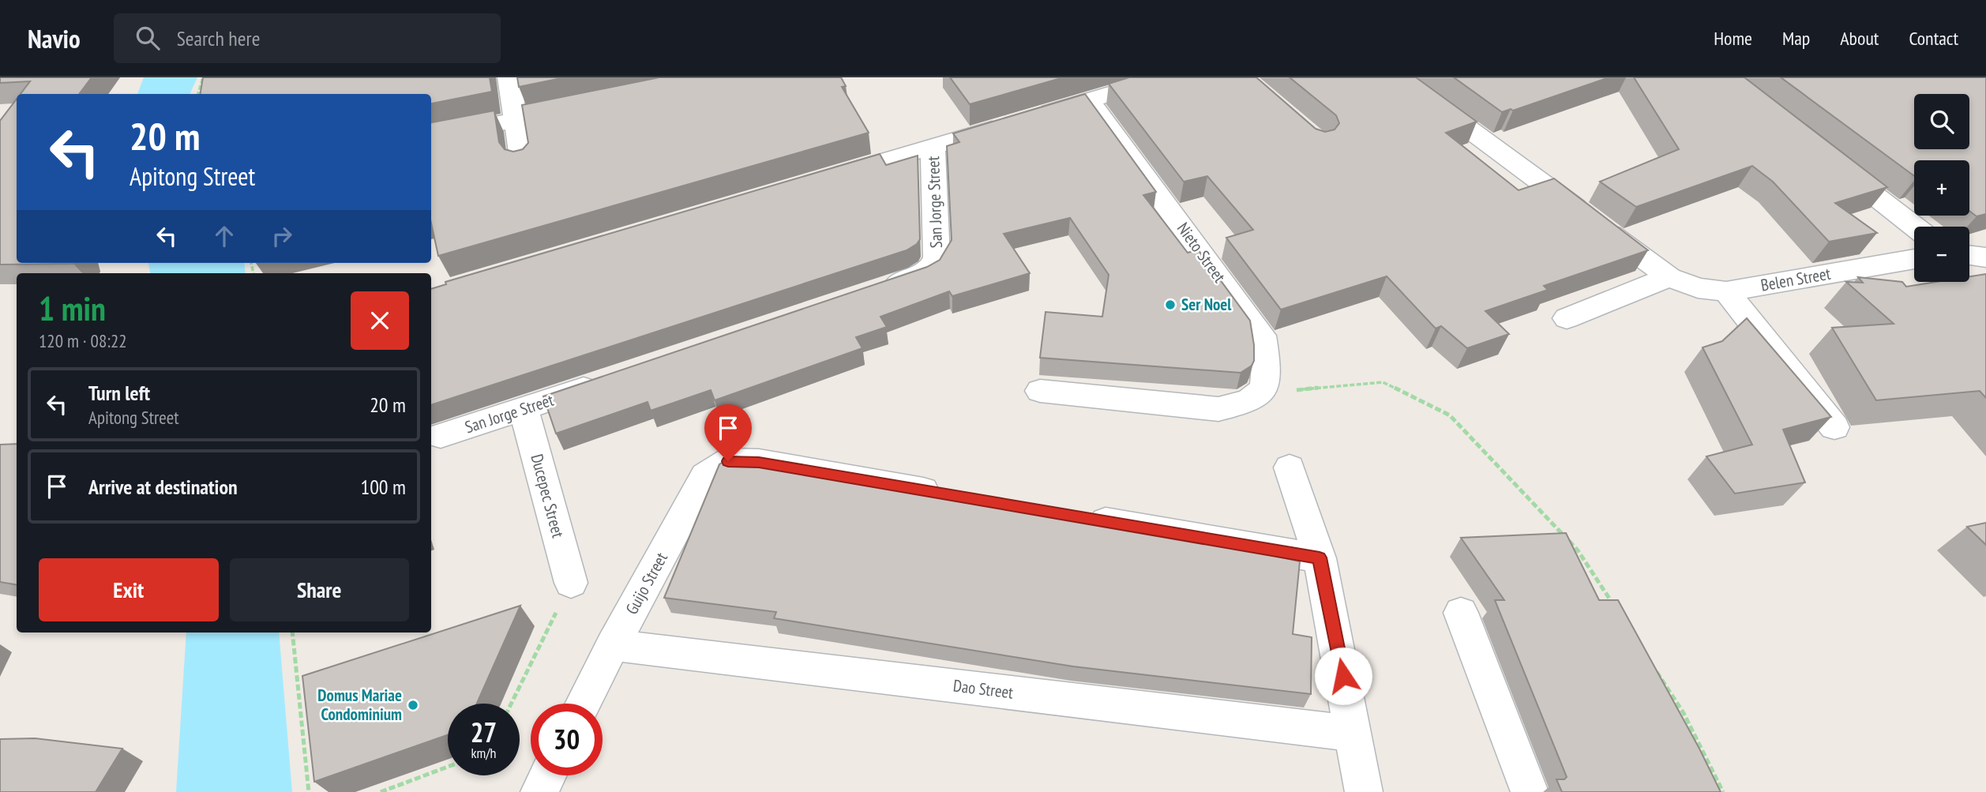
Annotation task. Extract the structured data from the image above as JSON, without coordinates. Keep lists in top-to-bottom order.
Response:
{
  "streets": {
    "street": [
      "San Jorge Street",
      "Nieto Street",
      "Belen Street",
      "Ducepec Street",
      "Guijo Street",
      "Dao Street"
    ]
  },
  "crossings": [
    ["San Jorge Street", "Ducepec Street"],
    ["Guijo Street", "Dao Street"]
  ],
  "places": ["Ser Noel", "Domus Mariae Condominium"],
  "page": {
    "header": "Navio",
    "search": "Search here",
    "nav": [
      "Home",
      "Map",
      "About",
      "Contact"
    ],
    "map_buttons": ["+", "−"],
    "turn": ["20 m", "Apitong Street"],
    "heading": ["1 min", "120 m · 08:22"],
    "list": [
      {
        "name": "Turn left",
        "note": "Apitong Street",
        "value": "20 m"
      },
      {
        "name": "Arrive at destination",
        "value": "100 m"
      }
    ],
    "buttons": ["Exit", "Share"],
    "speed": "27 km/h",
    "limit": "30"
  }
}
